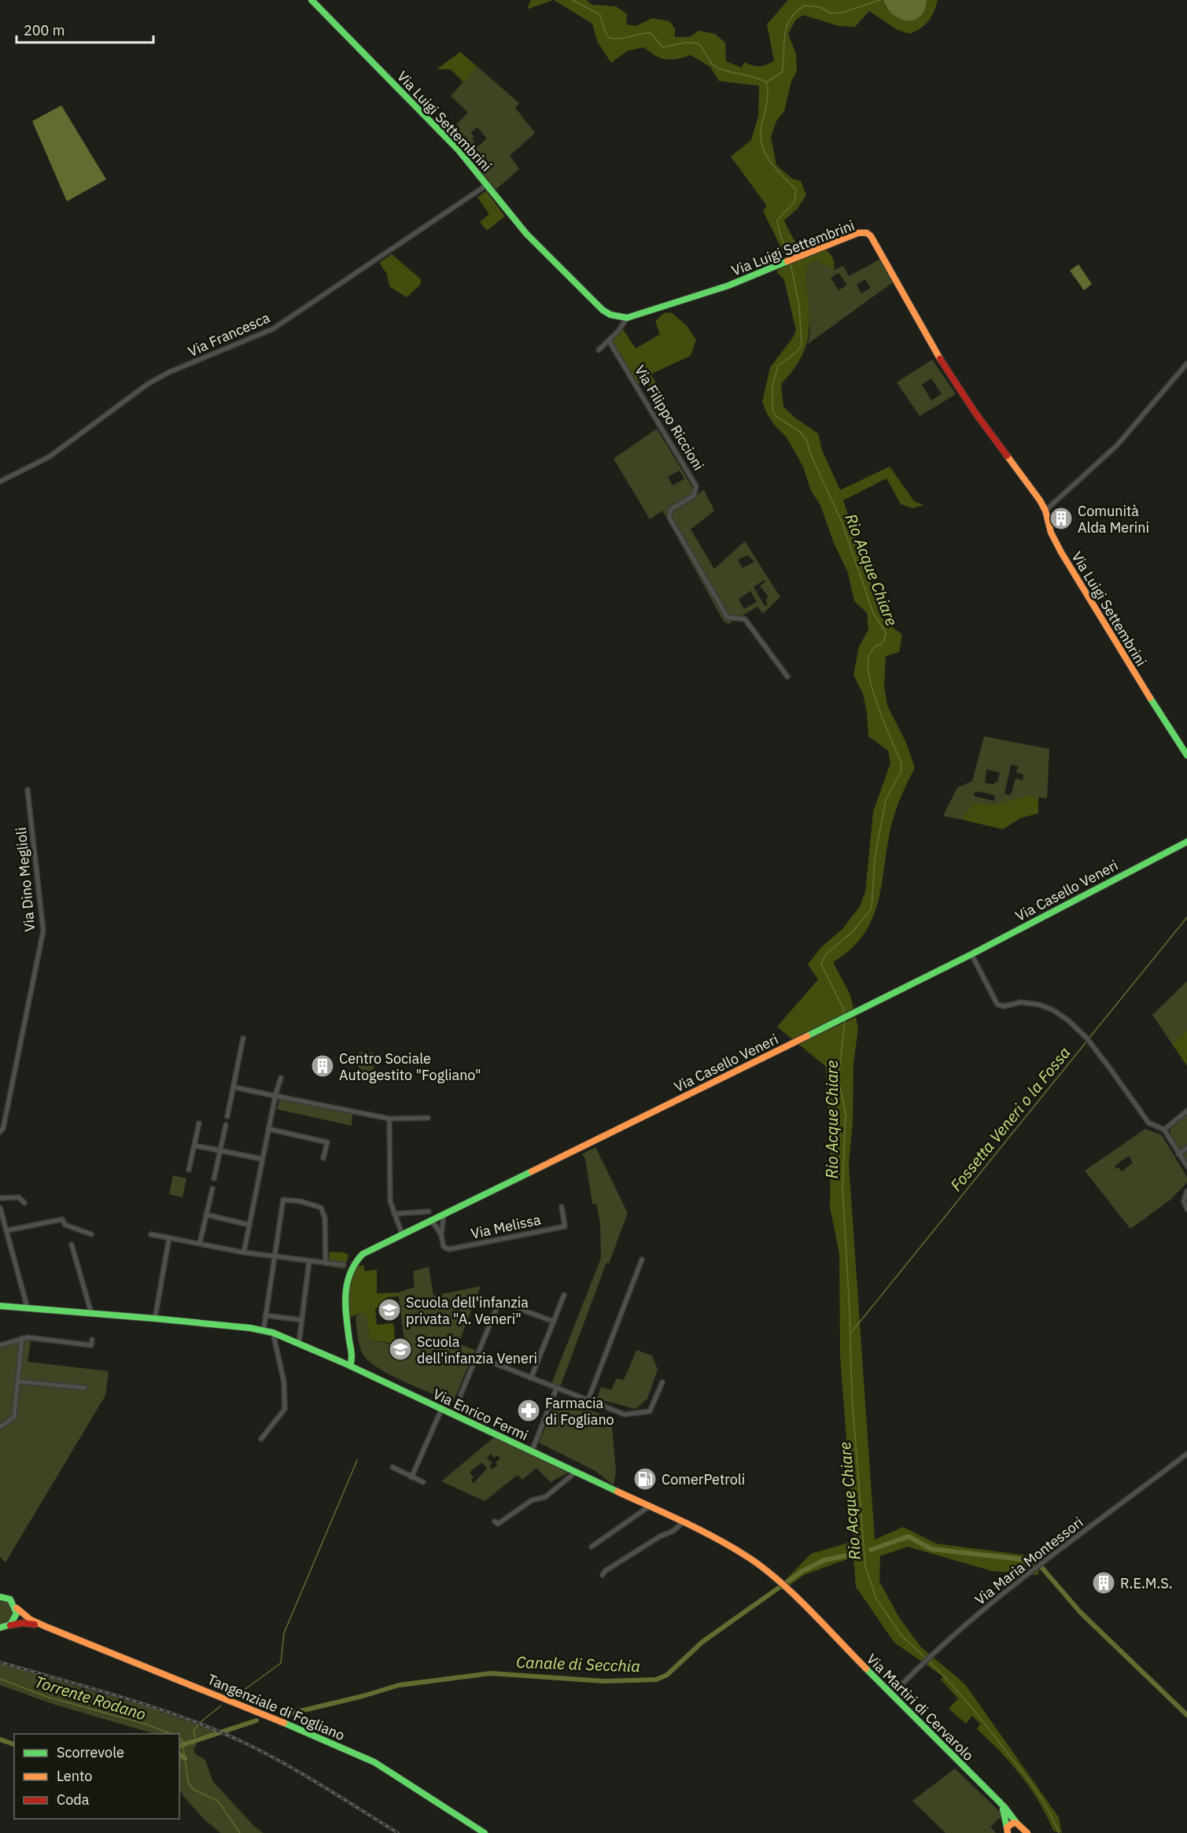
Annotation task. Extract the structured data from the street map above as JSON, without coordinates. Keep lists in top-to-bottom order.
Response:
{
  "streets": {
    "street": [
      "Via Luigi Settembrini",
      "Via Francesca",
      "Via Filippo Riccioni",
      "Via Dino Meglioli",
      "Via Casello Veneri",
      "Via Melissa",
      "Via Enrico Fermi",
      "Via Maria Montessori",
      "Tangenziale di Fogliano",
      "Via Martiri di Cervarolo"
    ]
  },
  "crossings": [
    ["Via Luigi Settembrini", "Via Francesca"],
    ["Via Casello Veneri", "Via Melissa"],
    ["Via Casello Veneri", "Via Enrico Fermi"],
    ["Via Enrico Fermi", "Via Martiri di Cervarolo"],
    ["Via Maria Montessori", "Via Martiri di Cervarolo"]
  ],
  "water": [
    "Rio Acque Chiare",
    "Fossetta Veneri o la Fossa",
    "Canale di Secchia",
    "Torrente Rodano"
  ],
  "places": {
    "building": ["Comunità Alda Merini", "Centro Sociale Autogestito \"Fogliano\"", "R.E.M.S."],
    "school or university": ["Scuola dell'infanzia privata \"A. Veneri\"", "Scuola dell'infanzia Veneri"],
    "pharmacy": ["Farmacia di Fogliano"],
    "fuel station": ["ComerPetroli"]
  },
  "legend": ["Scorrevole", "Lento", "Coda"],
  "scale_bar": "200 m"
}
